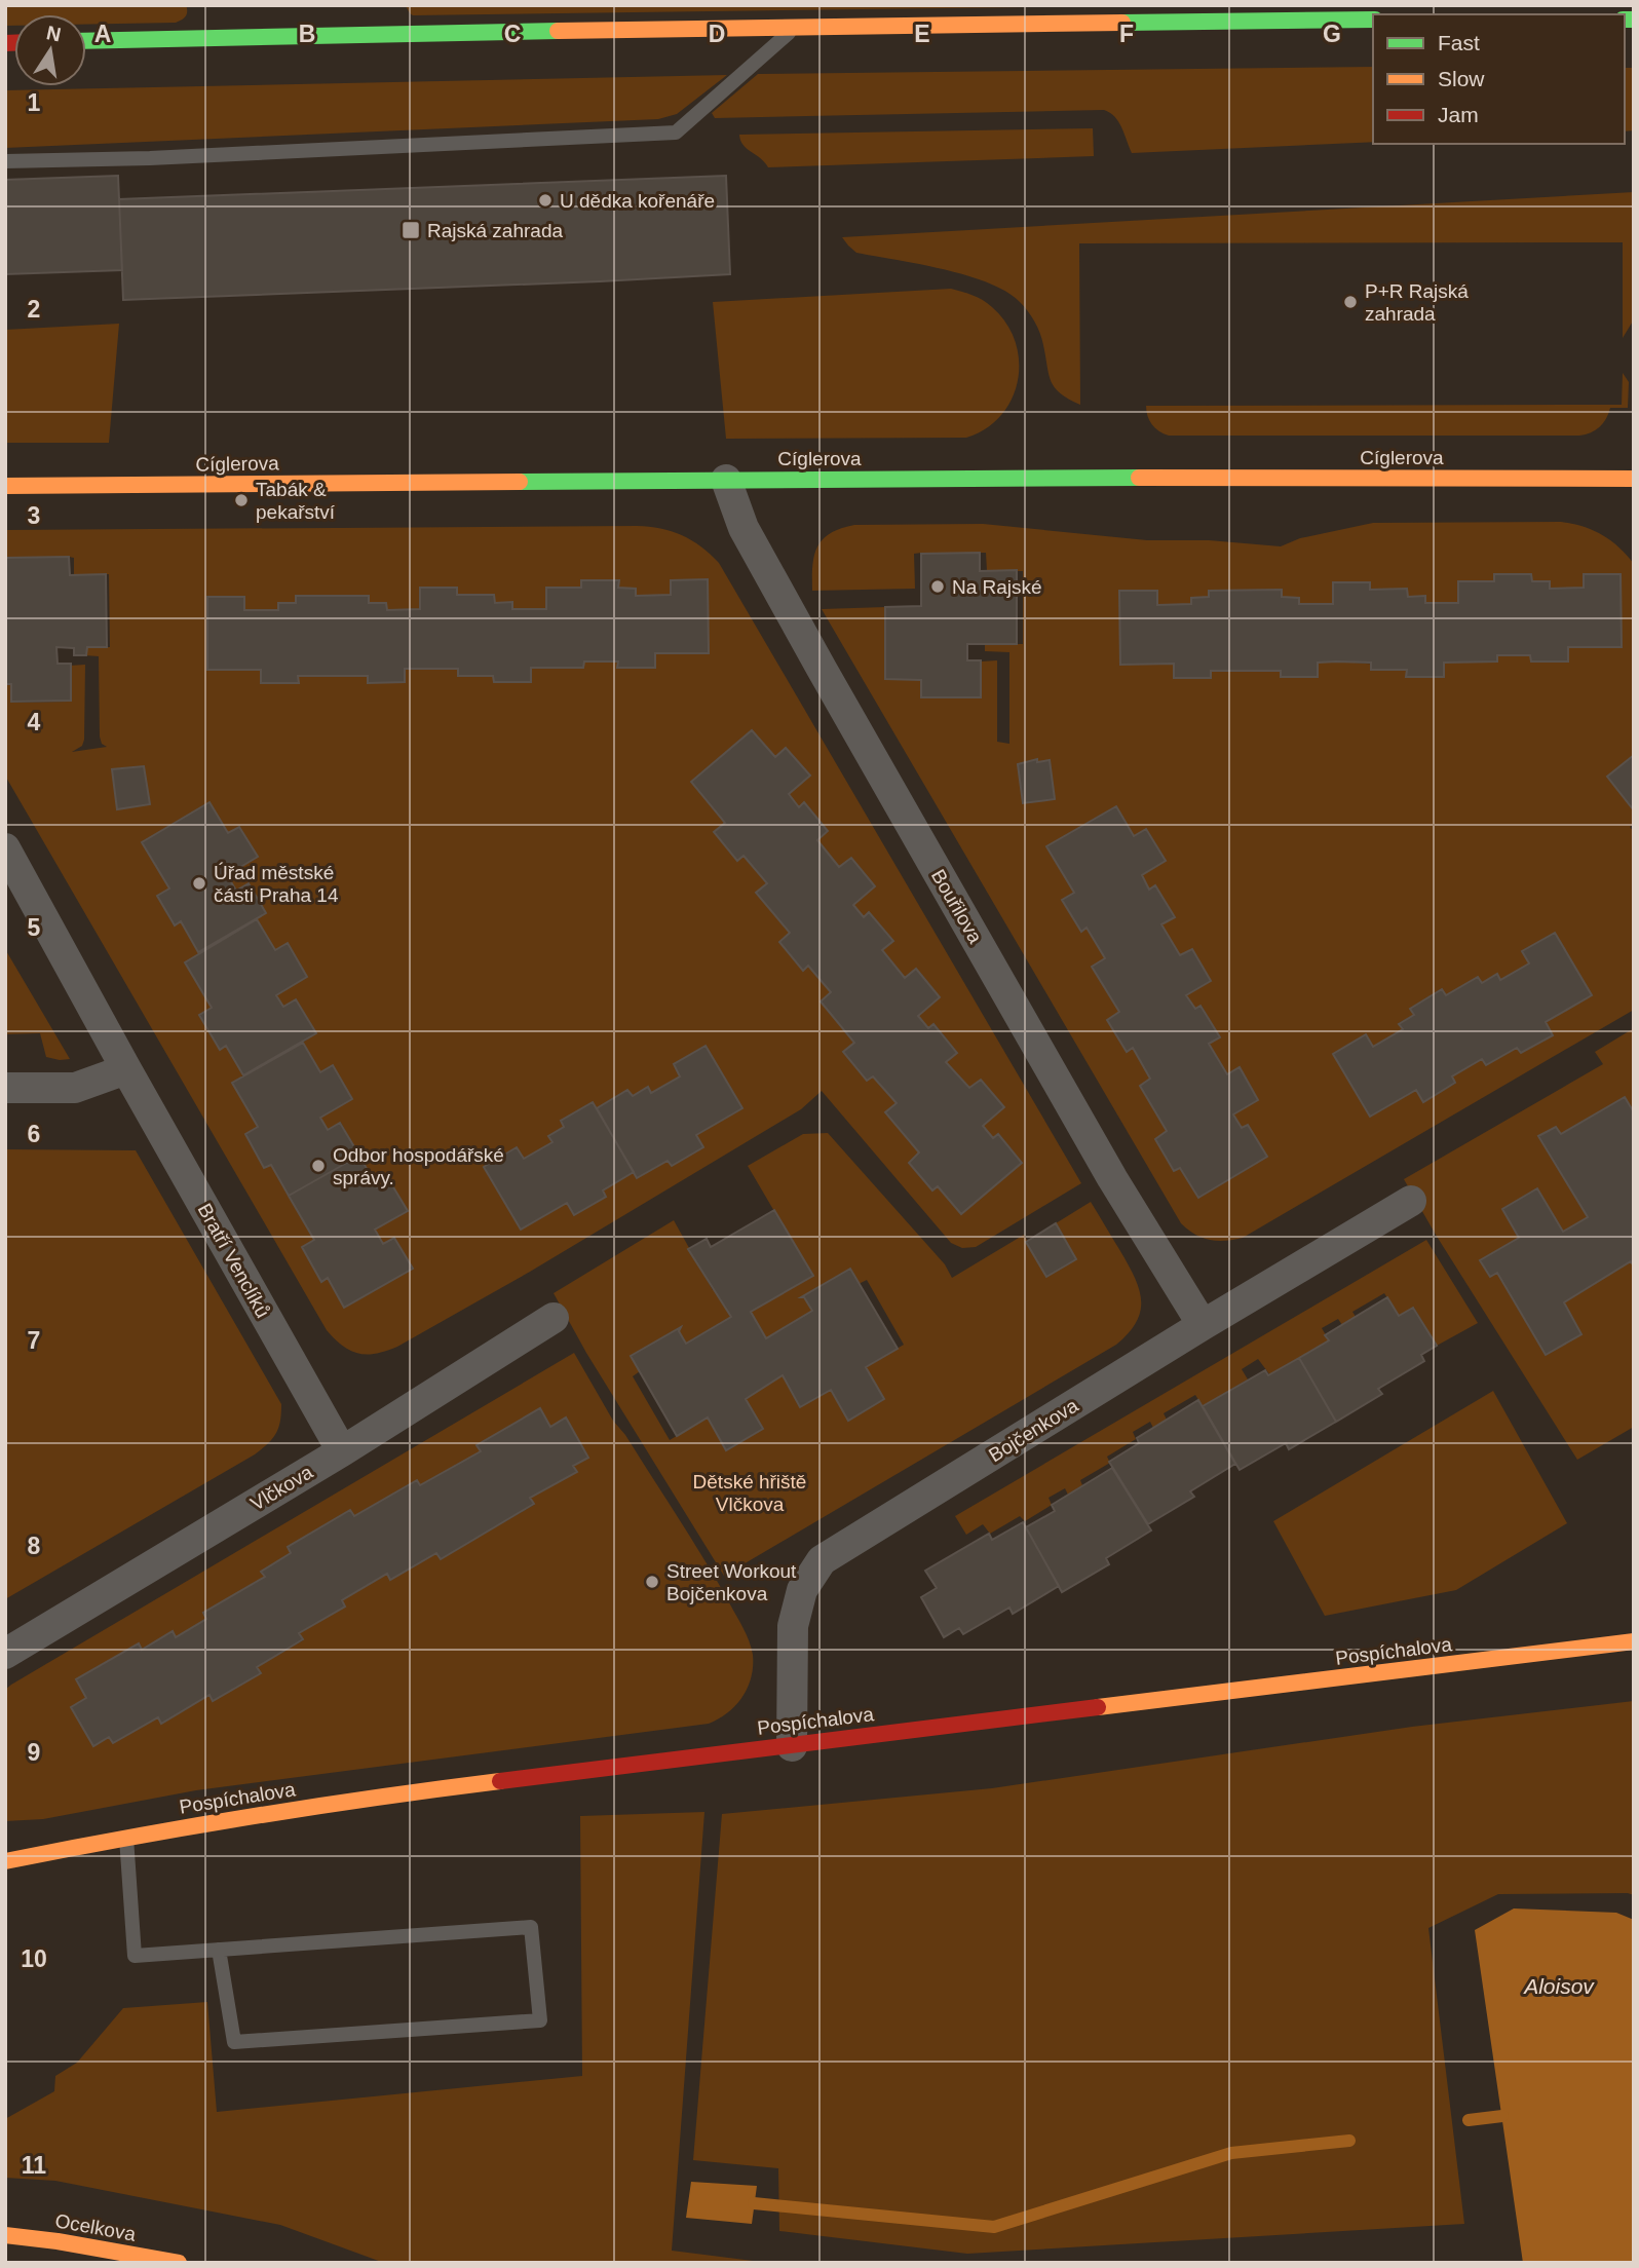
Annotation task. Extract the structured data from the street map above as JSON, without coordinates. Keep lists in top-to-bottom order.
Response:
{
  "streets": {
    "street": [
      "Cíglerova",
      "Bouřilova",
      "Bratří Venclíků",
      "Bojčenkova",
      "Vlčkova",
      "Pospíchalova",
      "Ocelkova"
    ]
  },
  "crossings": [
    ["Cíglerova", "Bouřilova"],
    ["Bouřilova", "Bojčenkova"],
    ["Bratří Venclíků", "Vlčkova"],
    ["Bojčenkova", "Pospíchalova"]
  ],
  "water": ["Aloisov"],
  "parks": ["Dětské hřiště Vlčkova"],
  "places": {
    "other": [
      "U dědka kořenáře",
      "P+R Rajská zahrada",
      "Tabák & pekařství",
      "Na Rajské",
      "Úřad městské části Praha 14",
      "Odbor hospodářské správy.",
      "Street Workout Bojčenkova"
    ],
    "transit": ["Rajská zahrada"]
  },
  "legend": ["Fast", "Slow", "Jam"],
  "north": "top",
  "grid": {
    "columns": [
      "A",
      "B",
      "C",
      "D",
      "E",
      "F",
      "G"
    ],
    "rows": [
      "1",
      "2",
      "3",
      "4",
      "5",
      "6",
      "7",
      "8",
      "9",
      "10",
      "11"
    ]
  }
}
